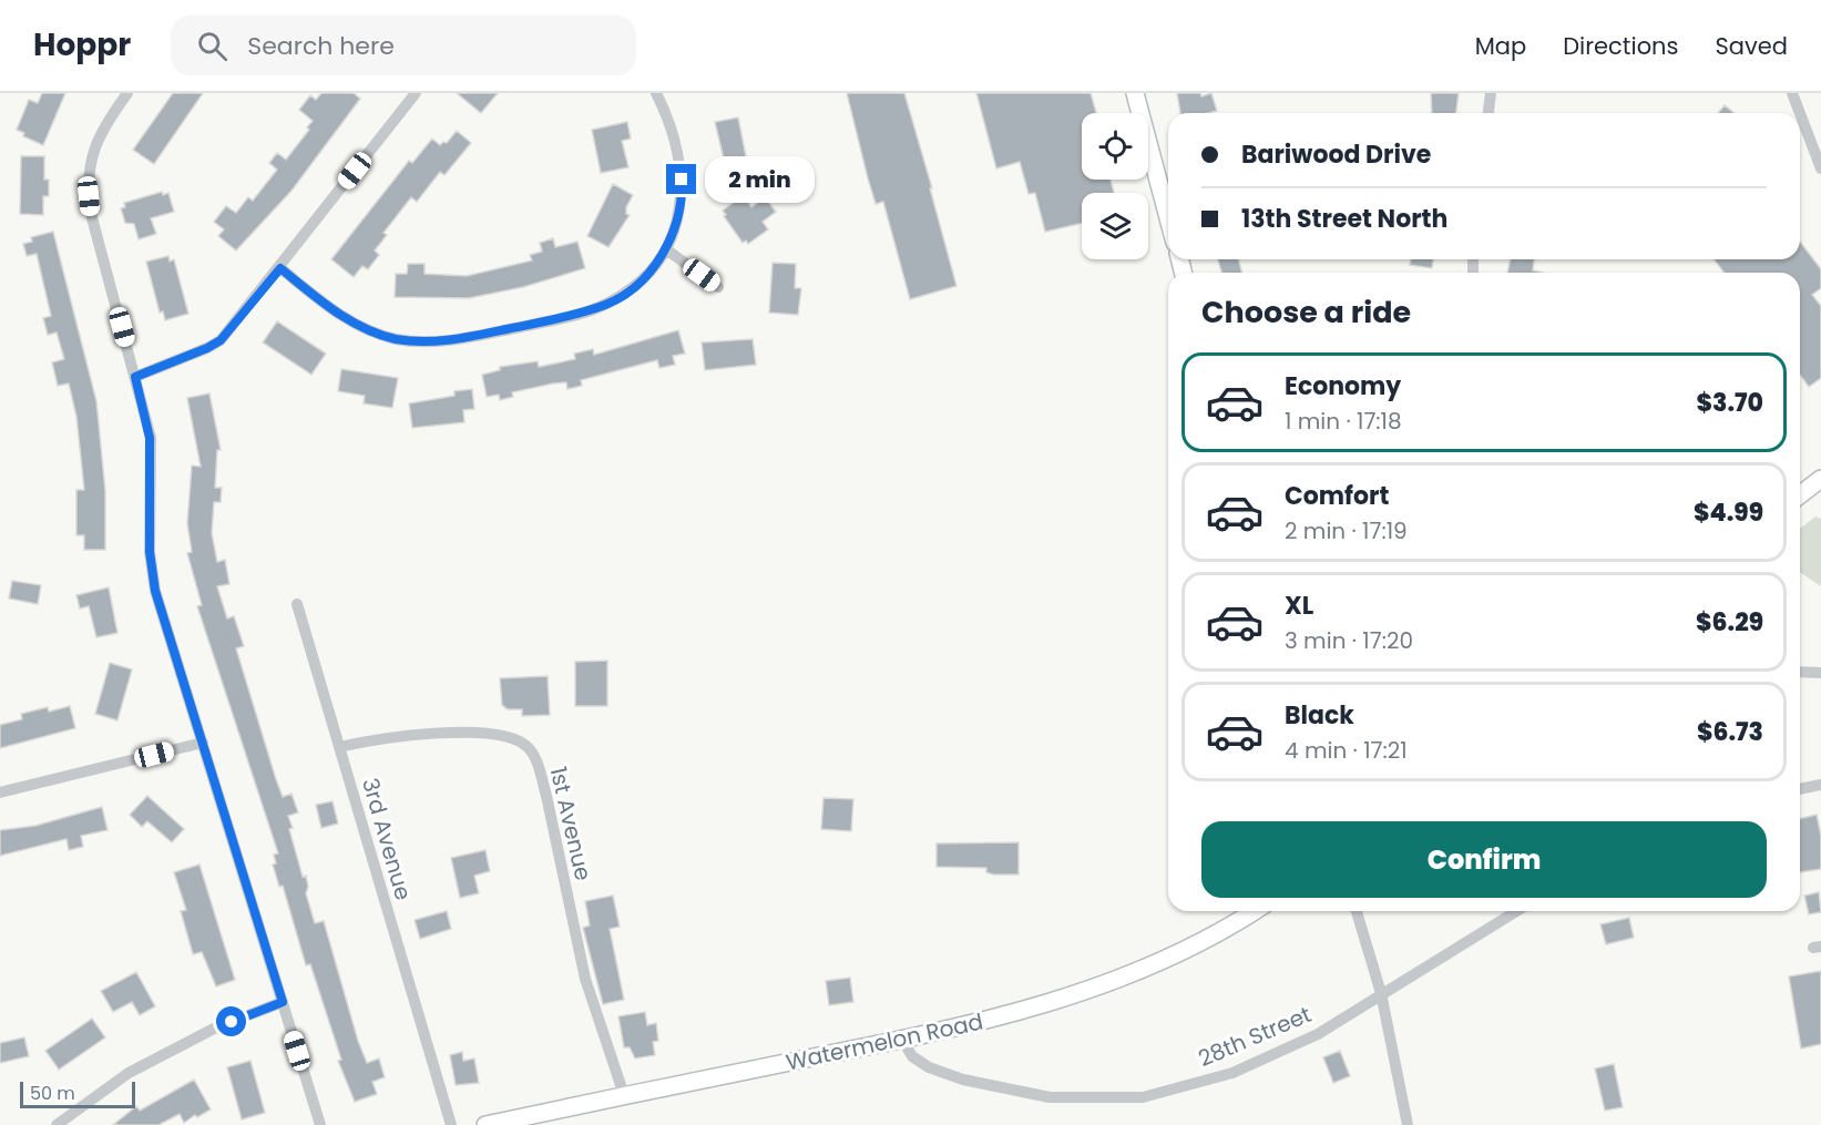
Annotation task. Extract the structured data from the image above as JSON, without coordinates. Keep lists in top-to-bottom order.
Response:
{
  "streets": {
    "main road": ["Watermelon Road"],
    "street": ["1st Avenue", "3rd Avenue", "28th Street"]
  },
  "crossings": [
    ["1st Avenue", "3rd Avenue"],
    ["1st Avenue", "Watermelon Road"],
    ["28th Street", "Watermelon Road"]
  ],
  "scale_bar": "50 m",
  "page": {
    "header": "Hoppr",
    "search": "Search here",
    "nav": ["Map", "Directions", "Saved"],
    "banner": ["Bariwood Drive", "13th Street North"],
    "bubble": "2 min",
    "heading": "Choose a ride",
    "list": [
      {
        "name": "Economy",
        "note": "1 min · 17:18",
        "value": "$3.70"
      },
      {
        "name": "Comfort",
        "note": "2 min · 17:19",
        "value": "$4.99"
      },
      {
        "name": "XL",
        "note": "3 min · 17:20",
        "value": "$6.29"
      },
      {
        "name": "Black",
        "note": "4 min · 17:21",
        "value": "$6.73"
      }
    ],
    "buttons": "Confirm",
    "scale": "50 m"
  }
}
